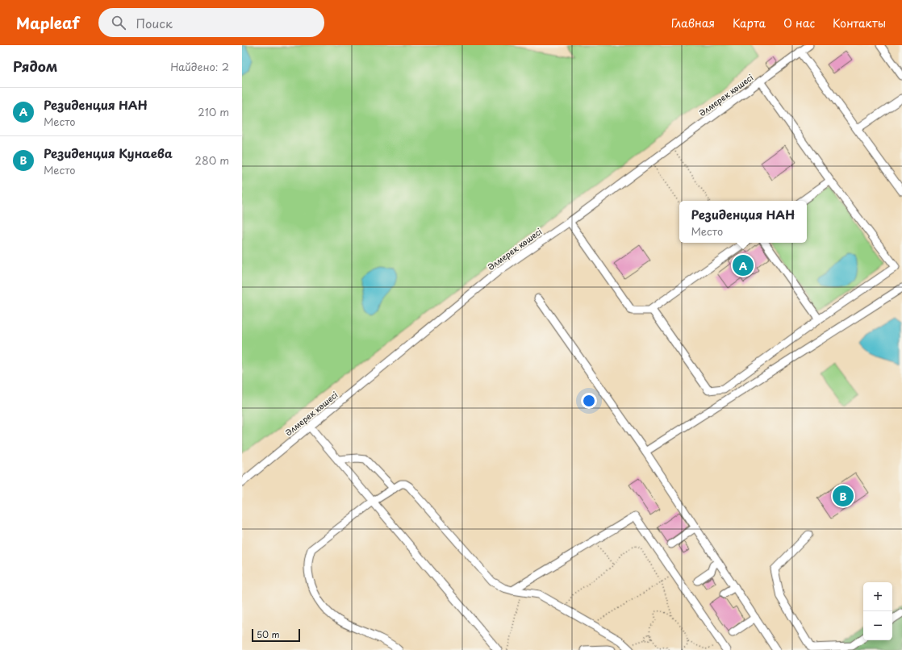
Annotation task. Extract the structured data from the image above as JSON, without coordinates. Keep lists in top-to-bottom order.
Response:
{
  "streets": {
    "street": ["Әлмерек көшесі"]
  },
  "scale_bar": "50 m",
  "page": {
    "header": "Mapleaf",
    "search": "Поиск",
    "nav": [
      "Главная",
      "Карта",
      "О нас",
      "Контакты"
    ],
    "heading": ["Рядом", "Найдено: 2"],
    "list": [
      {
        "mark": "A",
        "name": "Резиденция НАН",
        "note": "Место",
        "value": "210 m"
      },
      {
        "mark": "B",
        "name": "Резиденция Кунаева",
        "note": "Место",
        "value": "280 m"
      }
    ],
    "popup": ["Резиденция НАН", "Место"],
    "pins": ["A", "B"],
    "map_buttons": ["+", "−"],
    "scale": "50 m"
  }
}
